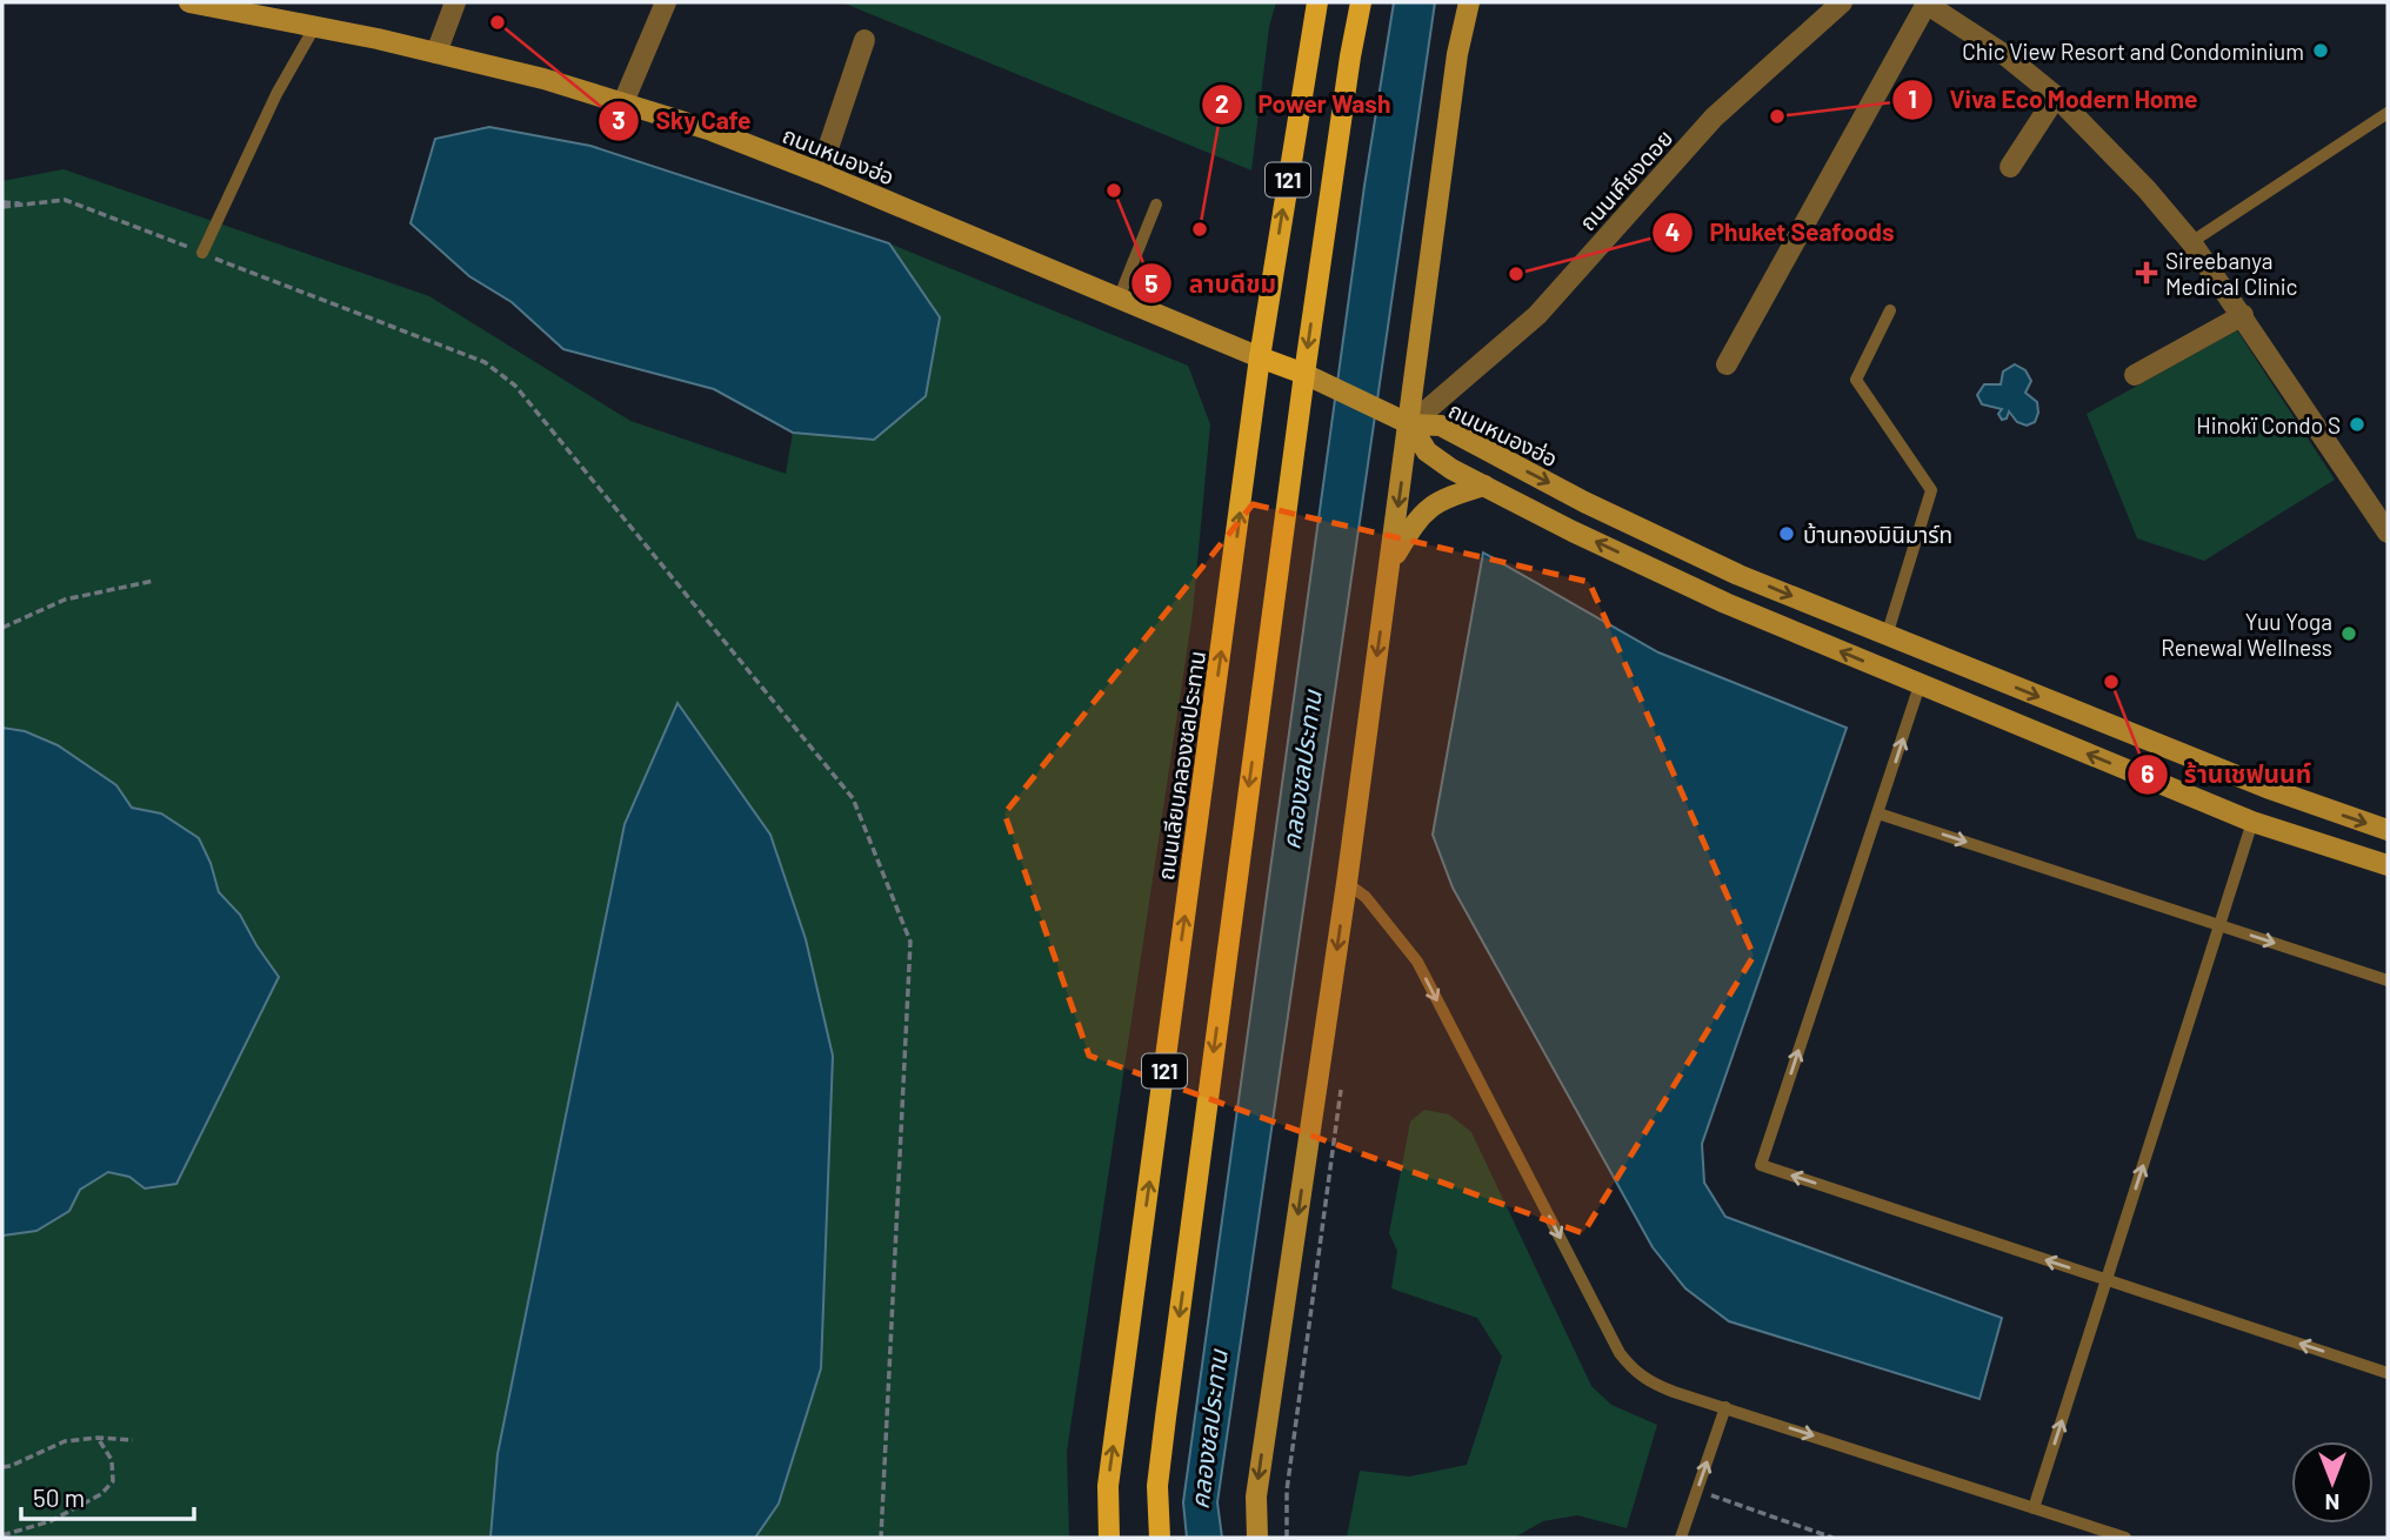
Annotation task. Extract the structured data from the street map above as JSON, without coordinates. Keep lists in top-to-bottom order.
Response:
{
  "streets": {
    "main road": ["ถนนหนองฮ่อ", "121", "ถนนเลียบคลองชลประทาน"],
    "street": ["ถนนเคียงดอย"]
  },
  "crossings": [
    ["ถนนหนองฮ่อ", "ถนนเคียงดอย"],
    ["ถนนหนองฮ่อ", "ถนนเลียบคลองชลประทาน"]
  ],
  "water": ["คลองชลประทาน"],
  "places": {
    "other": [
      "Sky Cafe",
      "Chic View Resort and Condominium",
      "Viva Eco Modern Home",
      "ลาบดีขม",
      "Power Wash",
      "Phuket Seafoods",
      "Hinokï Condo S",
      "บ้านทองมินิมาร์ท",
      "Yuu Yoga Renewal Wellness",
      "ร้านเชฟนนท์"
    ],
    "health": ["Sireebanya Medical Clinic"]
  },
  "scale_bar": "50 m",
  "north": "bottom"
}
